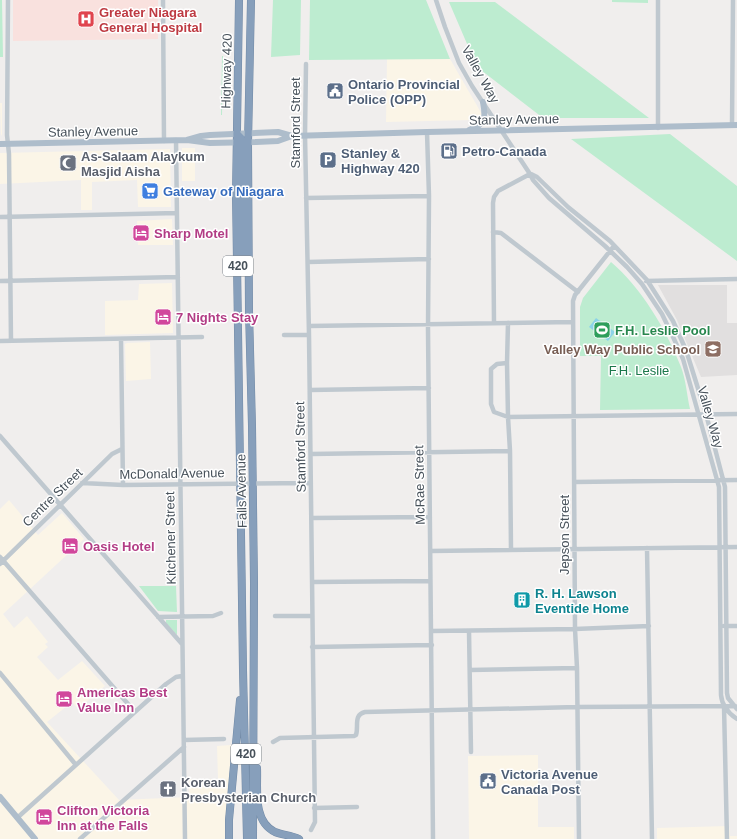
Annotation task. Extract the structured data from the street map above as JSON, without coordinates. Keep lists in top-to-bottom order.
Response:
{
  "streets": {
    "highway": ["Highway 420", "420", "Falls Avenue"],
    "main road": ["Stanley Avenue"],
    "street": [
      "Valley Way",
      "Stamford Street",
      "McDonald Avenue",
      "McRae Street",
      "Centre Street",
      "Jepson Street",
      "Kitchener Street"
    ]
  },
  "crossings": [
    ["Highway 420", "Stanley Avenue"],
    ["Highway 420", "Falls Avenue"],
    ["Valley Way", "Stanley Avenue"],
    ["Valley Way", "Jepson Street"],
    ["Stanley Avenue", "Stamford Street"],
    ["Stanley Avenue", "McRae Street"],
    ["Stanley Avenue", "Falls Avenue"],
    ["Stanley Avenue", "Kitchener Street"],
    ["Stamford Street", "McDonald Avenue"],
    ["McDonald Avenue", "Falls Avenue"],
    ["McDonald Avenue", "Centre Street"],
    ["McDonald Avenue", "Kitchener Street"]
  ],
  "parks": ["F.H. Leslie"],
  "places": {
    "hospital": ["Greater Niagara General Hospital"],
    "public building": ["Ontario Provincial Police (OPP)", "Victoria Avenue Canada Post"],
    "fuel station": ["Petro-Canada"],
    "parking": ["Stanley & Highway 420"],
    "mosque": ["As-Salaam Alaykum Masjid Aisha"],
    "supermarket": ["Gateway of Niagara"],
    "hotel": [
      "Sharp Motel",
      "7 Nights Stay",
      "Oasis Hotel",
      "Americas Best Value Inn",
      "Clifton Victoria Inn at the Falls"
    ],
    "sports": ["F.H. Leslie Pool"],
    "school or university": ["Valley Way Public School"],
    "building": ["R. H. Lawson Eventide Home"],
    "church": ["Korean Presbysterian Church"]
  }
}
